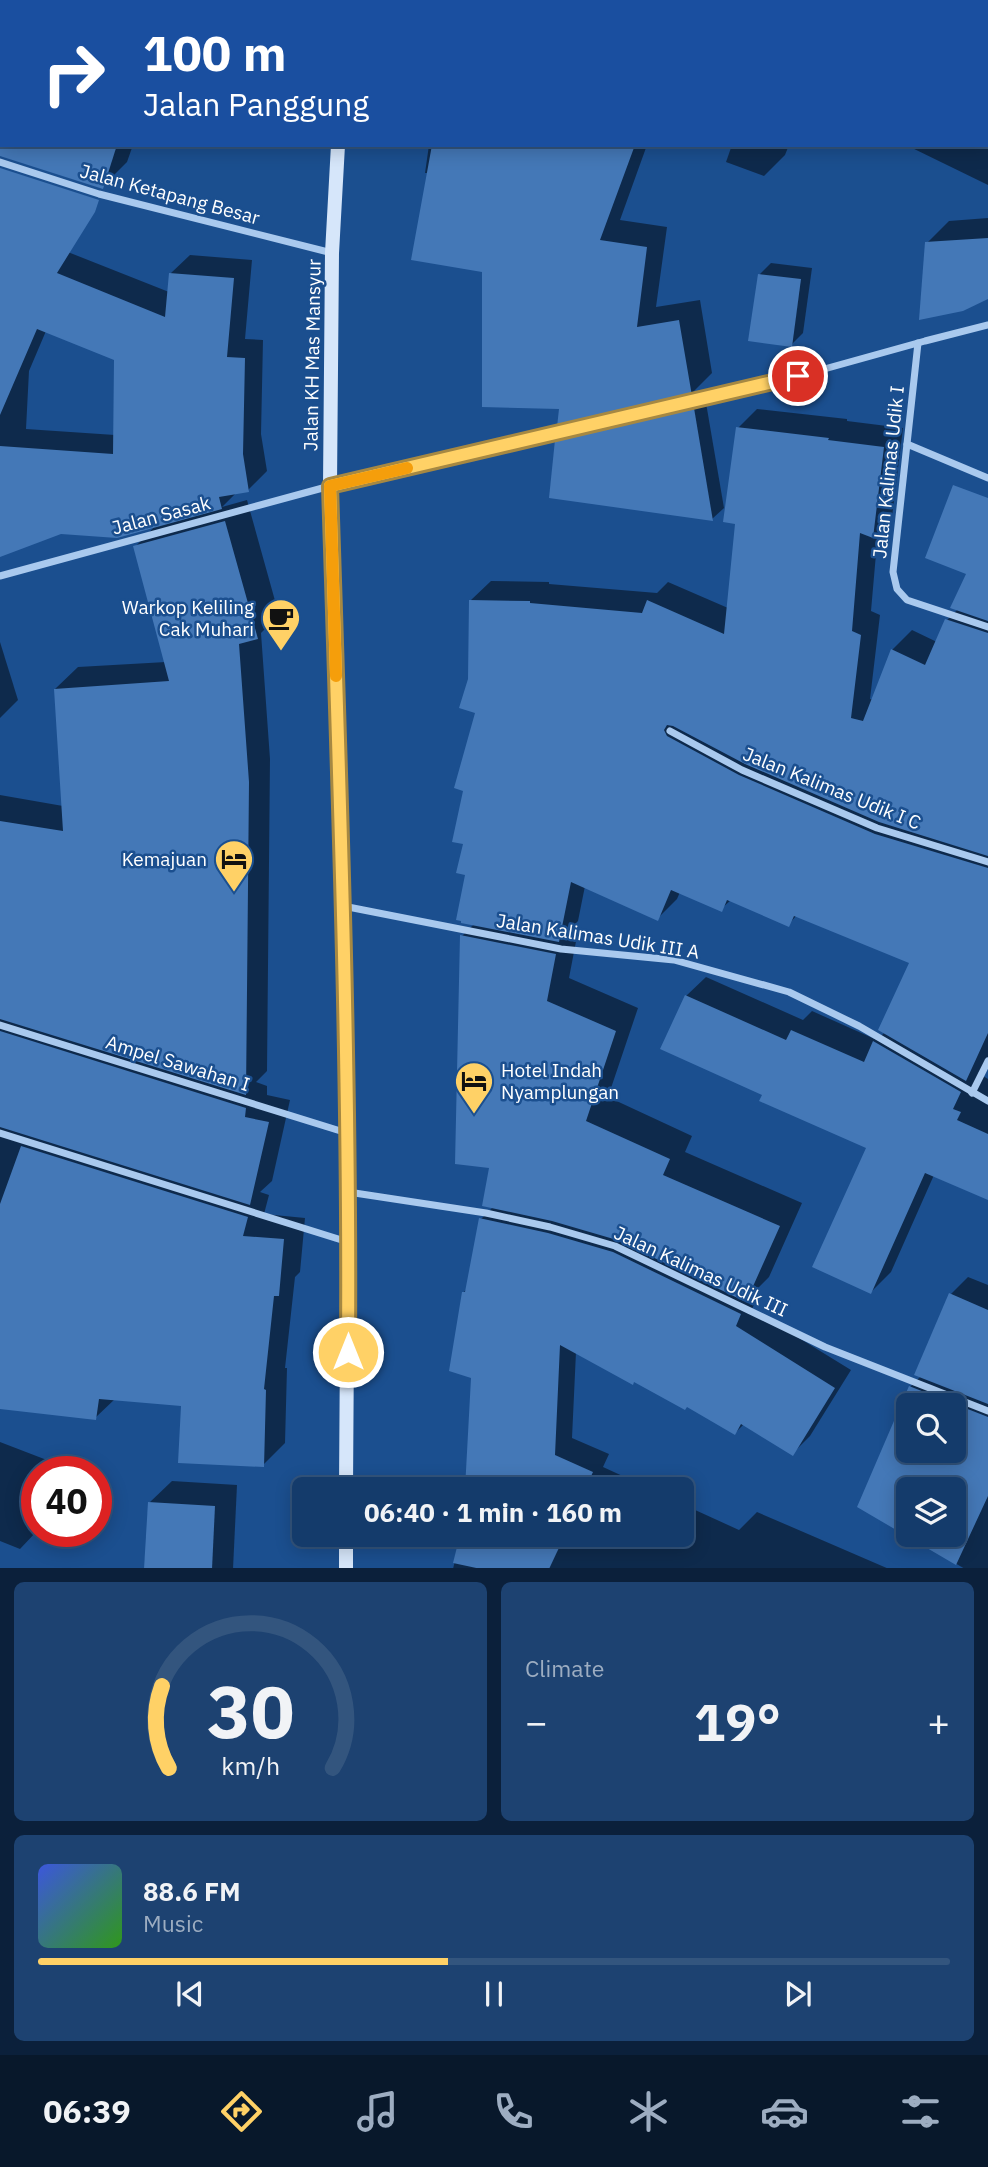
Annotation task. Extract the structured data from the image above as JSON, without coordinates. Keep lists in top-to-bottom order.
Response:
{
  "streets": {
    "street": [
      "Jalan Ketapang Besar",
      "Jalan KH Mas Mansyur",
      "Jalan Kalimas Udik I",
      "Jalan Sasak",
      "Jalan Kalimas Udik I C",
      "Jalan Kalimas Udik III A",
      "Ampel Sawahan I",
      "Jalan Kalimas Udik III"
    ]
  },
  "crossings": [
    ["Jalan Ketapang Besar", "Jalan KH Mas Mansyur"],
    ["Jalan KH Mas Mansyur", "Jalan Sasak"],
    ["Jalan KH Mas Mansyur", "Jalan Kalimas Udik III A"],
    ["Jalan KH Mas Mansyur", "Ampel Sawahan I"],
    ["Jalan KH Mas Mansyur", "Jalan Kalimas Udik III"],
    ["Jalan Kalimas Udik I", "Jalan Sasak"]
  ],
  "places": {
    "cafe": ["Warkop Keliling Cak Muhari"],
    "hotel": ["Kemajuan", "Hotel Indah Nyamplungan"]
  },
  "page": {
    "turn": ["100 m", "Jalan Panggung"],
    "limit": "40",
    "trip": "06:40 · 1 min · 160 m",
    "tile": "Climate",
    "heat": ["−", "19°", "+"],
    "song": ["88.6 FM", "Music"],
    "tabs": "06:39",
    "gauge": ["30", "km/h"]
  }
}
